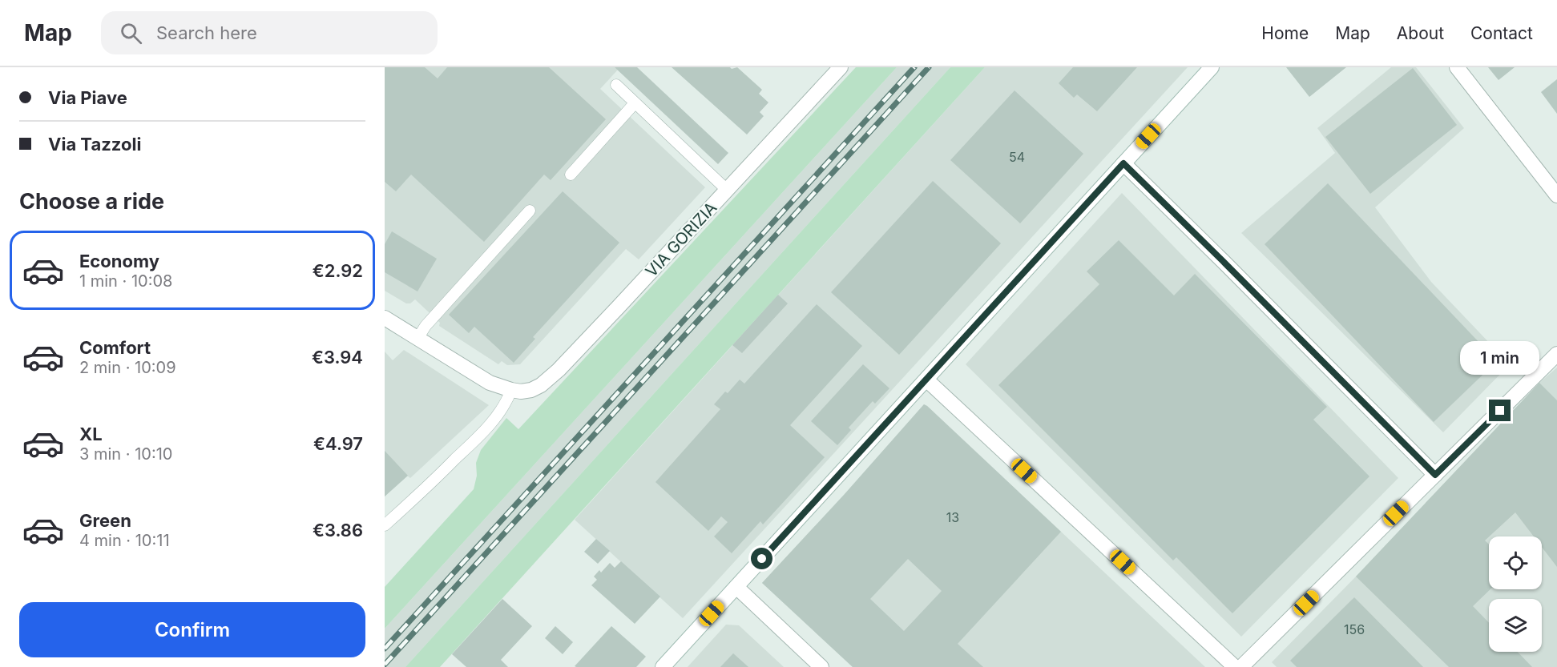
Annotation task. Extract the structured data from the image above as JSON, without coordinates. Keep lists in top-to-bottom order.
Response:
{
  "streets": {
    "street": ["VIA GORIZIA"]
  },
  "house_numbers": ["54", "13", "156"],
  "page": {
    "header": "Map",
    "search": "Search here",
    "nav": [
      "Home",
      "Map",
      "About",
      "Contact"
    ],
    "banner": ["Via Piave", "Via Tazzoli"],
    "heading": "Choose a ride",
    "list": [
      {
        "name": "Economy",
        "note": "1 min · 10:08",
        "value": "€2.92"
      },
      {
        "name": "Comfort",
        "note": "2 min · 10:09",
        "value": "€3.94"
      },
      {
        "name": "XL",
        "note": "3 min · 10:10",
        "value": "€4.97"
      },
      {
        "name": "Green",
        "note": "4 min · 10:11",
        "value": "€3.86"
      }
    ],
    "bubble": "1 min",
    "buttons": "Confirm"
  }
}
